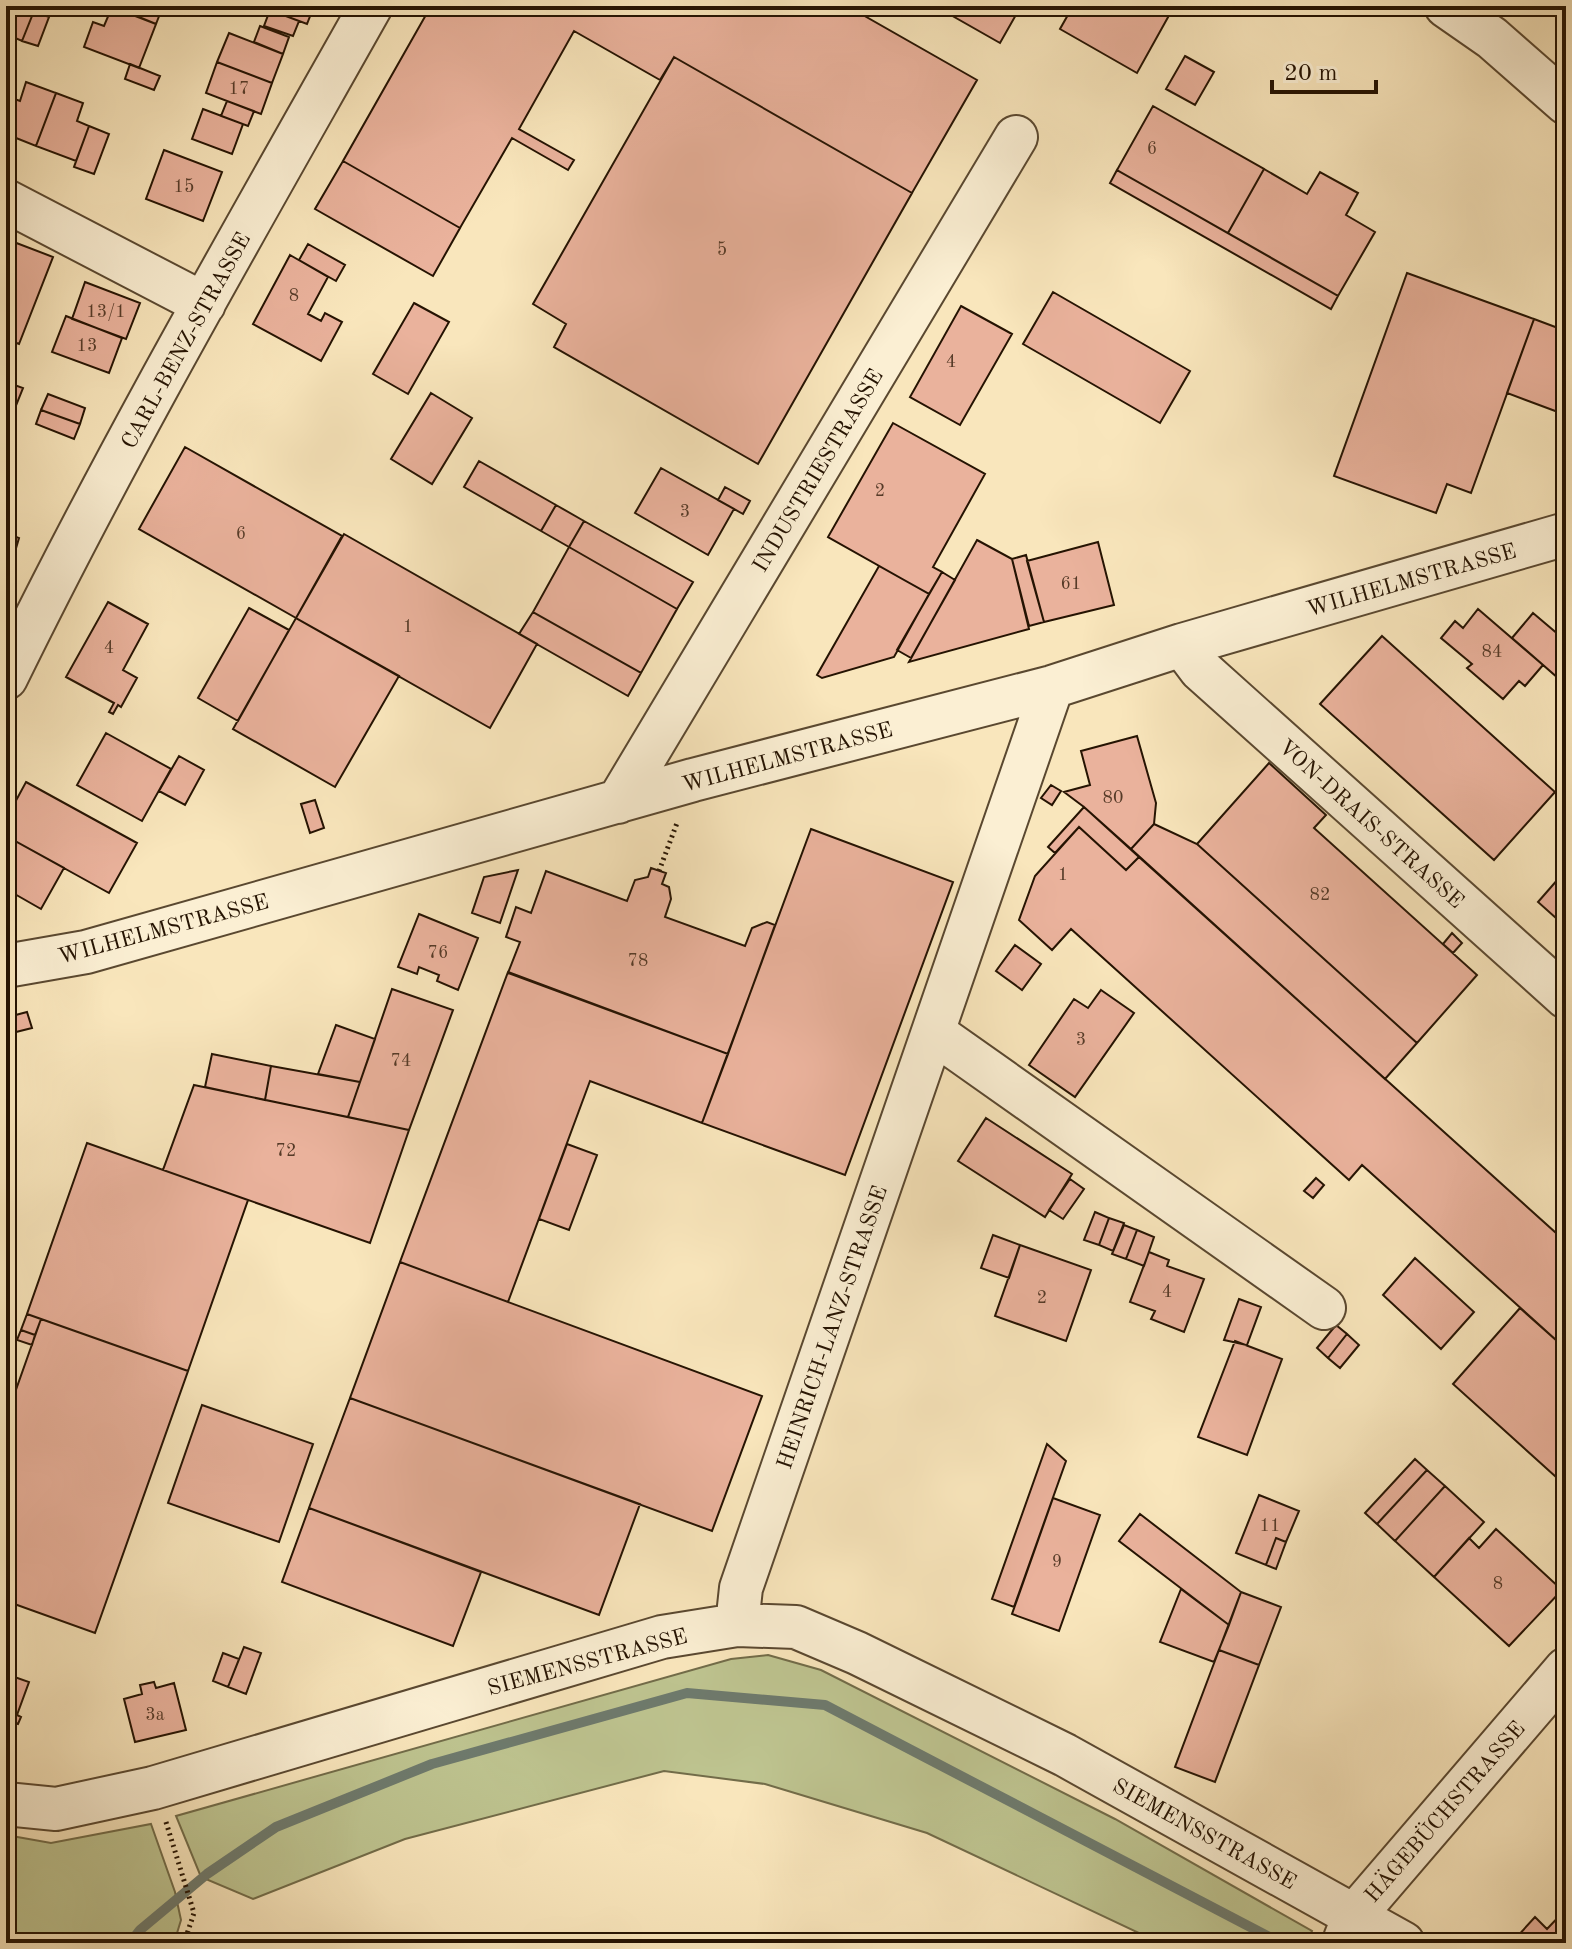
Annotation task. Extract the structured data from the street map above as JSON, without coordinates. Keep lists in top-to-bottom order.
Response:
{
  "streets": {
    "street": [
      "CARL-BENZ-STRASSE",
      "INDUSTRIESTRASSE",
      "WILHELMSTRASSE",
      "VON-DRAIS-STRASSE",
      "HEINRICH-LANZ-STRASSE",
      "SIEMENSSTRASSE",
      "HÄGEBÜCHSTRASSE"
    ]
  },
  "crossings": [
    ["INDUSTRIESTRASSE", "WILHELMSTRASSE"],
    ["WILHELMSTRASSE", "VON-DRAIS-STRASSE"],
    ["WILHELMSTRASSE", "HEINRICH-LANZ-STRASSE"],
    ["HEINRICH-LANZ-STRASSE", "SIEMENSSTRASSE"],
    ["SIEMENSSTRASSE", "HÄGEBÜCHSTRASSE"]
  ],
  "house_numbers": [
    "17",
    "6",
    "15",
    "5",
    "8",
    "13/1",
    "13",
    "4",
    "2",
    "3",
    "6",
    "61",
    "1",
    "4",
    "84",
    "80",
    "1",
    "82",
    "76",
    "78",
    "3",
    "74",
    "72",
    "4",
    "2",
    "11",
    "9",
    "8",
    "3a"
  ],
  "scale_bar": "20 m"
}
